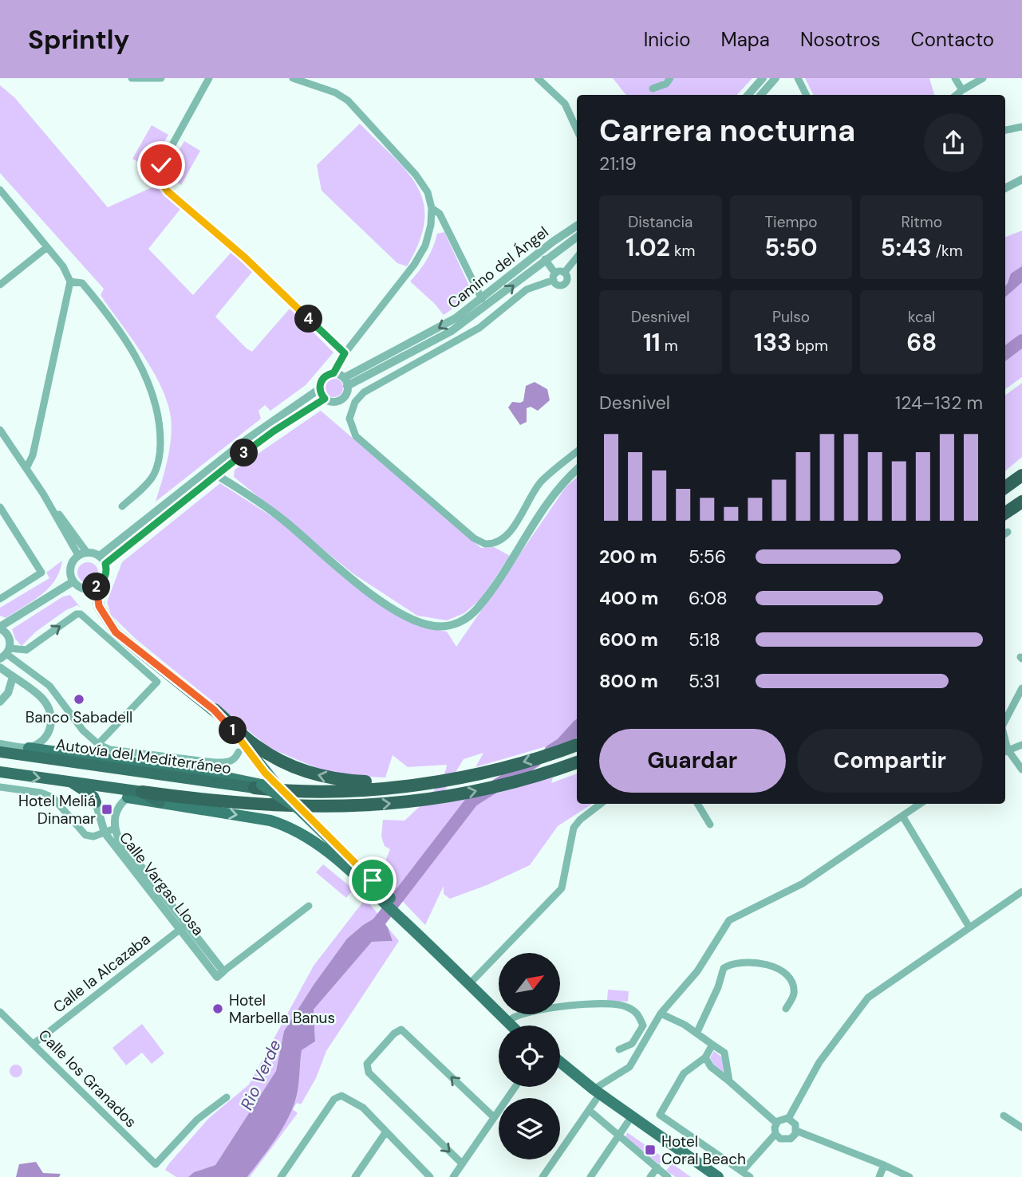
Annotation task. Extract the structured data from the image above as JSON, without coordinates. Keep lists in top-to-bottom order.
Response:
{
  "streets": {
    "highway": ["Autovía del Mediterráneo"],
    "street": [
      "Camino del Ángel",
      "Calle Vargas Llosa",
      "Calle la Alcazaba",
      "Calle los Granados"
    ]
  },
  "crossings": [
    ["Calle Vargas Llosa", "Calle la Alcazaba"],
    ["Calle la Alcazaba", "Calle los Granados"]
  ],
  "water": ["Rio Verde"],
  "places": {
    "other": ["Banco Sabadell", "Hotel Marbella Banus"],
    "transit": ["Hotel Meliá Dinamar", "Hotel Coral Beach"]
  },
  "north": "top right",
  "page": {
    "header": "Sprintly",
    "nav": [
      "Inicio",
      "Mapa",
      "Nosotros",
      "Contacto"
    ],
    "heading": ["Carrera nocturna", "21:19"],
    "stats": [
      ["Distancia", "1.02 km"],
      ["Tiempo", "5:50"],
      ["Ritmo", "5:43 /km"],
      ["Desnivel", "11 m"],
      ["Pulso", "133 bpm"],
      ["kcal", "68"]
    ],
    "pins": [
      "4",
      "3",
      "2",
      "1"
    ],
    "chart": ["Desnivel", "124–132 m"],
    "list": [
      {
        "name": "200 m",
        "note": "5:56"
      },
      {
        "name": "400 m",
        "note": "6:08"
      },
      {
        "name": "600 m",
        "note": "5:18"
      },
      {
        "name": "800 m",
        "note": "5:31"
      }
    ],
    "buttons": ["Guardar", "Compartir"]
  }
}
